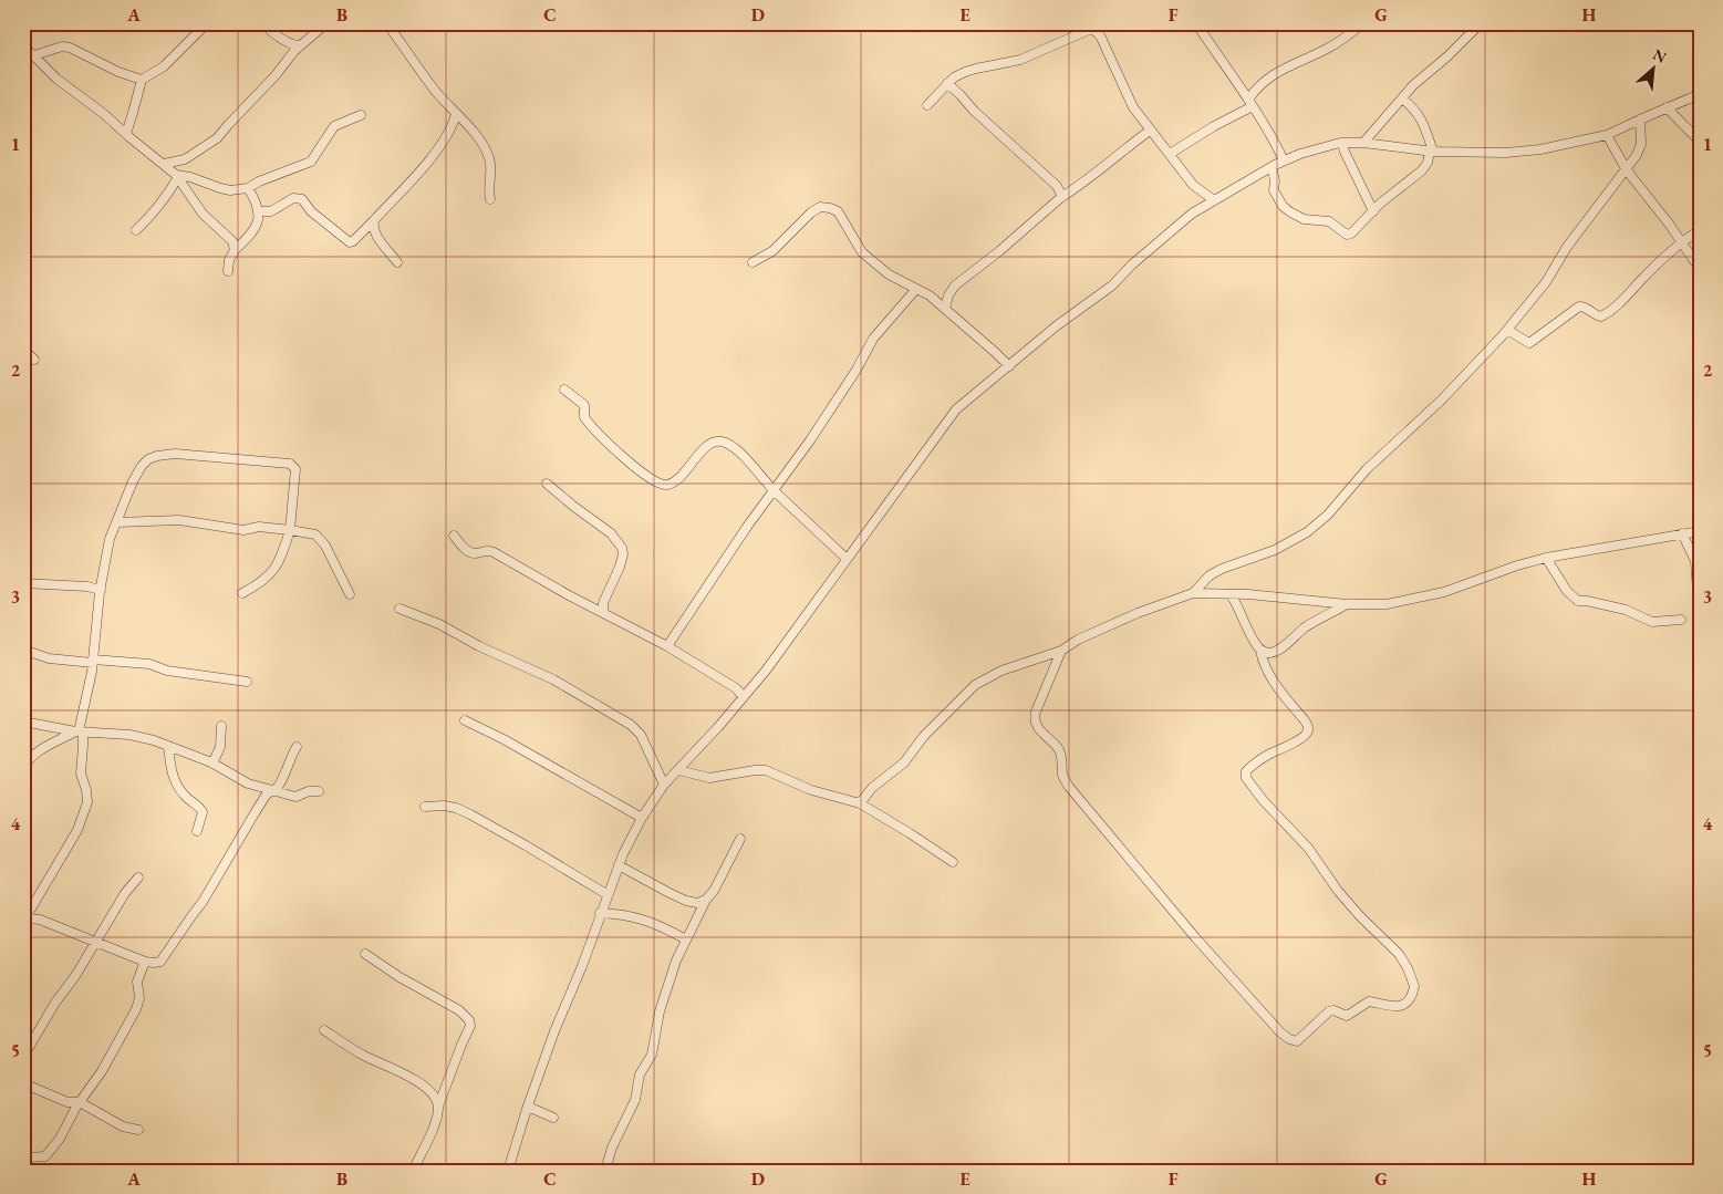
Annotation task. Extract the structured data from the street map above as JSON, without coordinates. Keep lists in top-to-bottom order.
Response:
{
  "north": "top right",
  "grid": {
    "columns": [
      "A",
      "B",
      "C",
      "D",
      "E",
      "F",
      "G",
      "H"
    ],
    "rows": [
      "1",
      "2",
      "3",
      "4",
      "5"
    ]
  }
}
